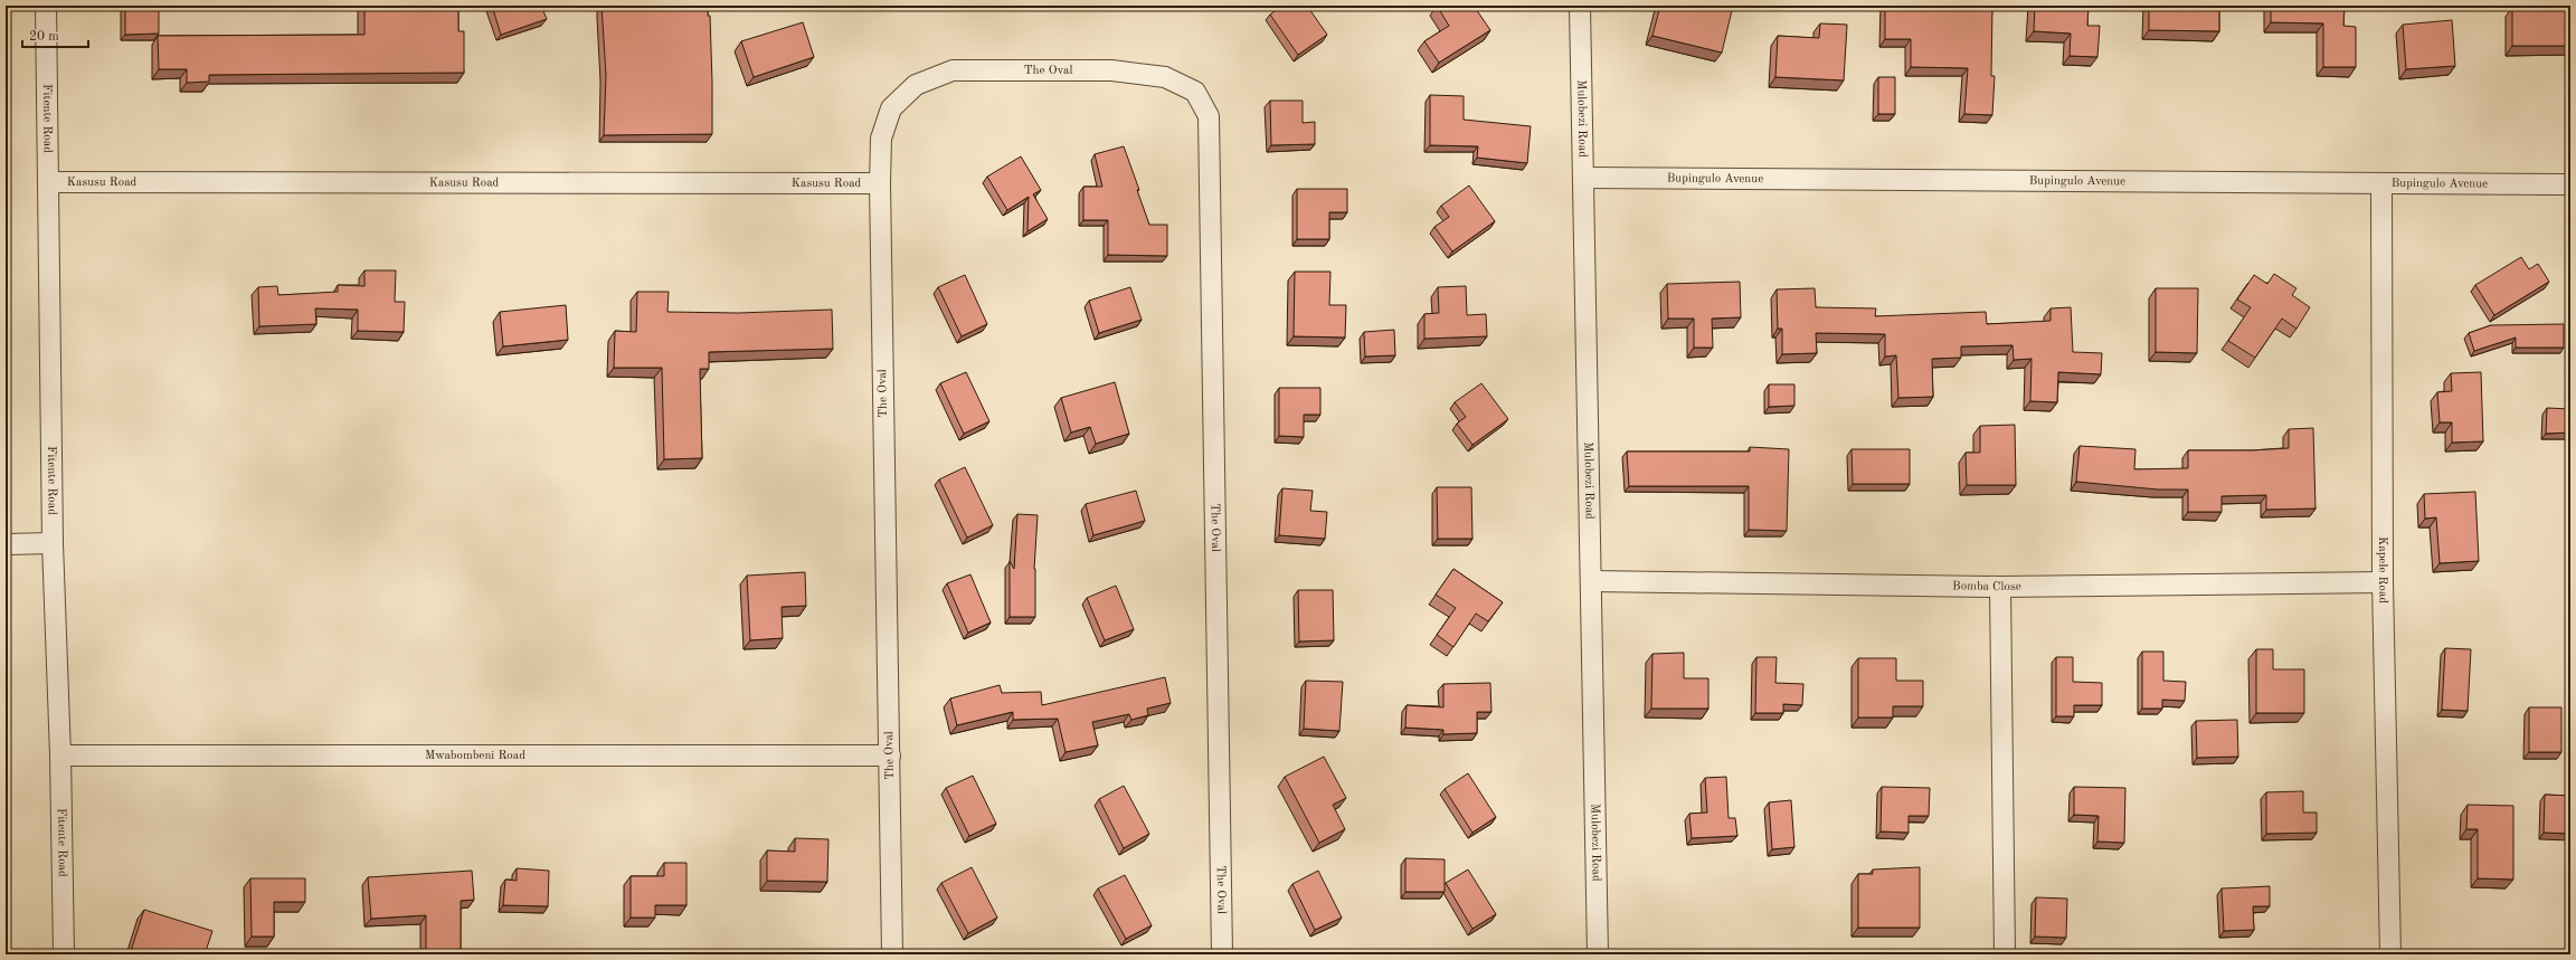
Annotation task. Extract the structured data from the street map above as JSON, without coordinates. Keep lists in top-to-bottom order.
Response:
{
  "streets": {
    "street": [
      "The Oval",
      "Fitente Road",
      "Mulobezi Road",
      "Bupingulo Avenue",
      "Kasusu Road",
      "Kapele Road",
      "Bomba Close",
      "Mwabombeni Road"
    ]
  },
  "crossings": [
    ["The Oval", "Kasusu Road"],
    ["The Oval", "Mwabombeni Road"],
    ["Fitente Road", "Kasusu Road"],
    ["Fitente Road", "Mwabombeni Road"],
    ["Mulobezi Road", "Bupingulo Avenue"],
    ["Mulobezi Road", "Bomba Close"],
    ["Bupingulo Avenue", "Kapele Road"],
    ["Kapele Road", "Bomba Close"]
  ],
  "scale_bar": "20 m"
}
